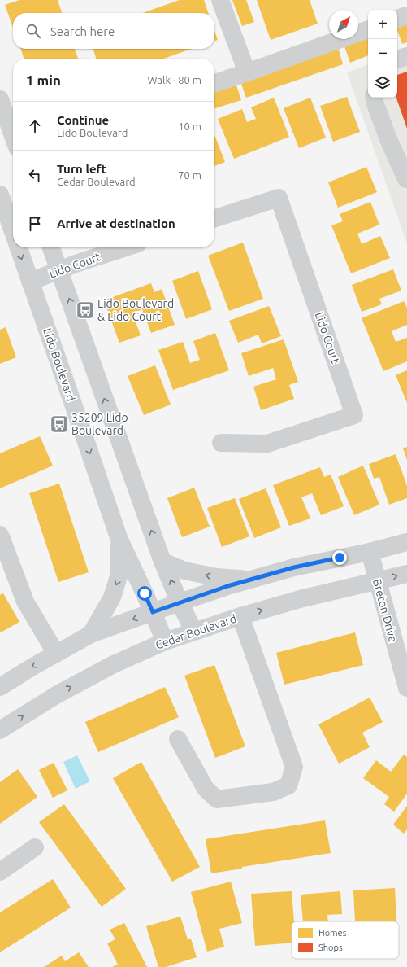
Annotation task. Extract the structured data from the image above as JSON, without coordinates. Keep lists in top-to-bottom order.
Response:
{
  "streets": {
    "street": [
      "Lido Court",
      "Lido Boulevard",
      "Breton Drive",
      "Cedar Boulevard"
    ]
  },
  "crossings": [
    ["Lido Court", "Lido Boulevard"],
    ["Lido Boulevard", "Cedar Boulevard"],
    ["Breton Drive", "Cedar Boulevard"]
  ],
  "places": {
    "bus stop": ["Lido Boulevard & Lido Court", "35209 Lido Boulevard"]
  },
  "legend": ["Homes", "Shops"],
  "north": "top right",
  "page": {
    "map_buttons": ["+", "−"],
    "search": "Search here",
    "heading": ["1 min", "Walk · 80 m"],
    "list": [
      ["Continue", "Lido Boulevard", "10 m"],
      ["Turn left", "Cedar Boulevard", "70 m"],
      "Arrive at destination"
    ]
  }
}
